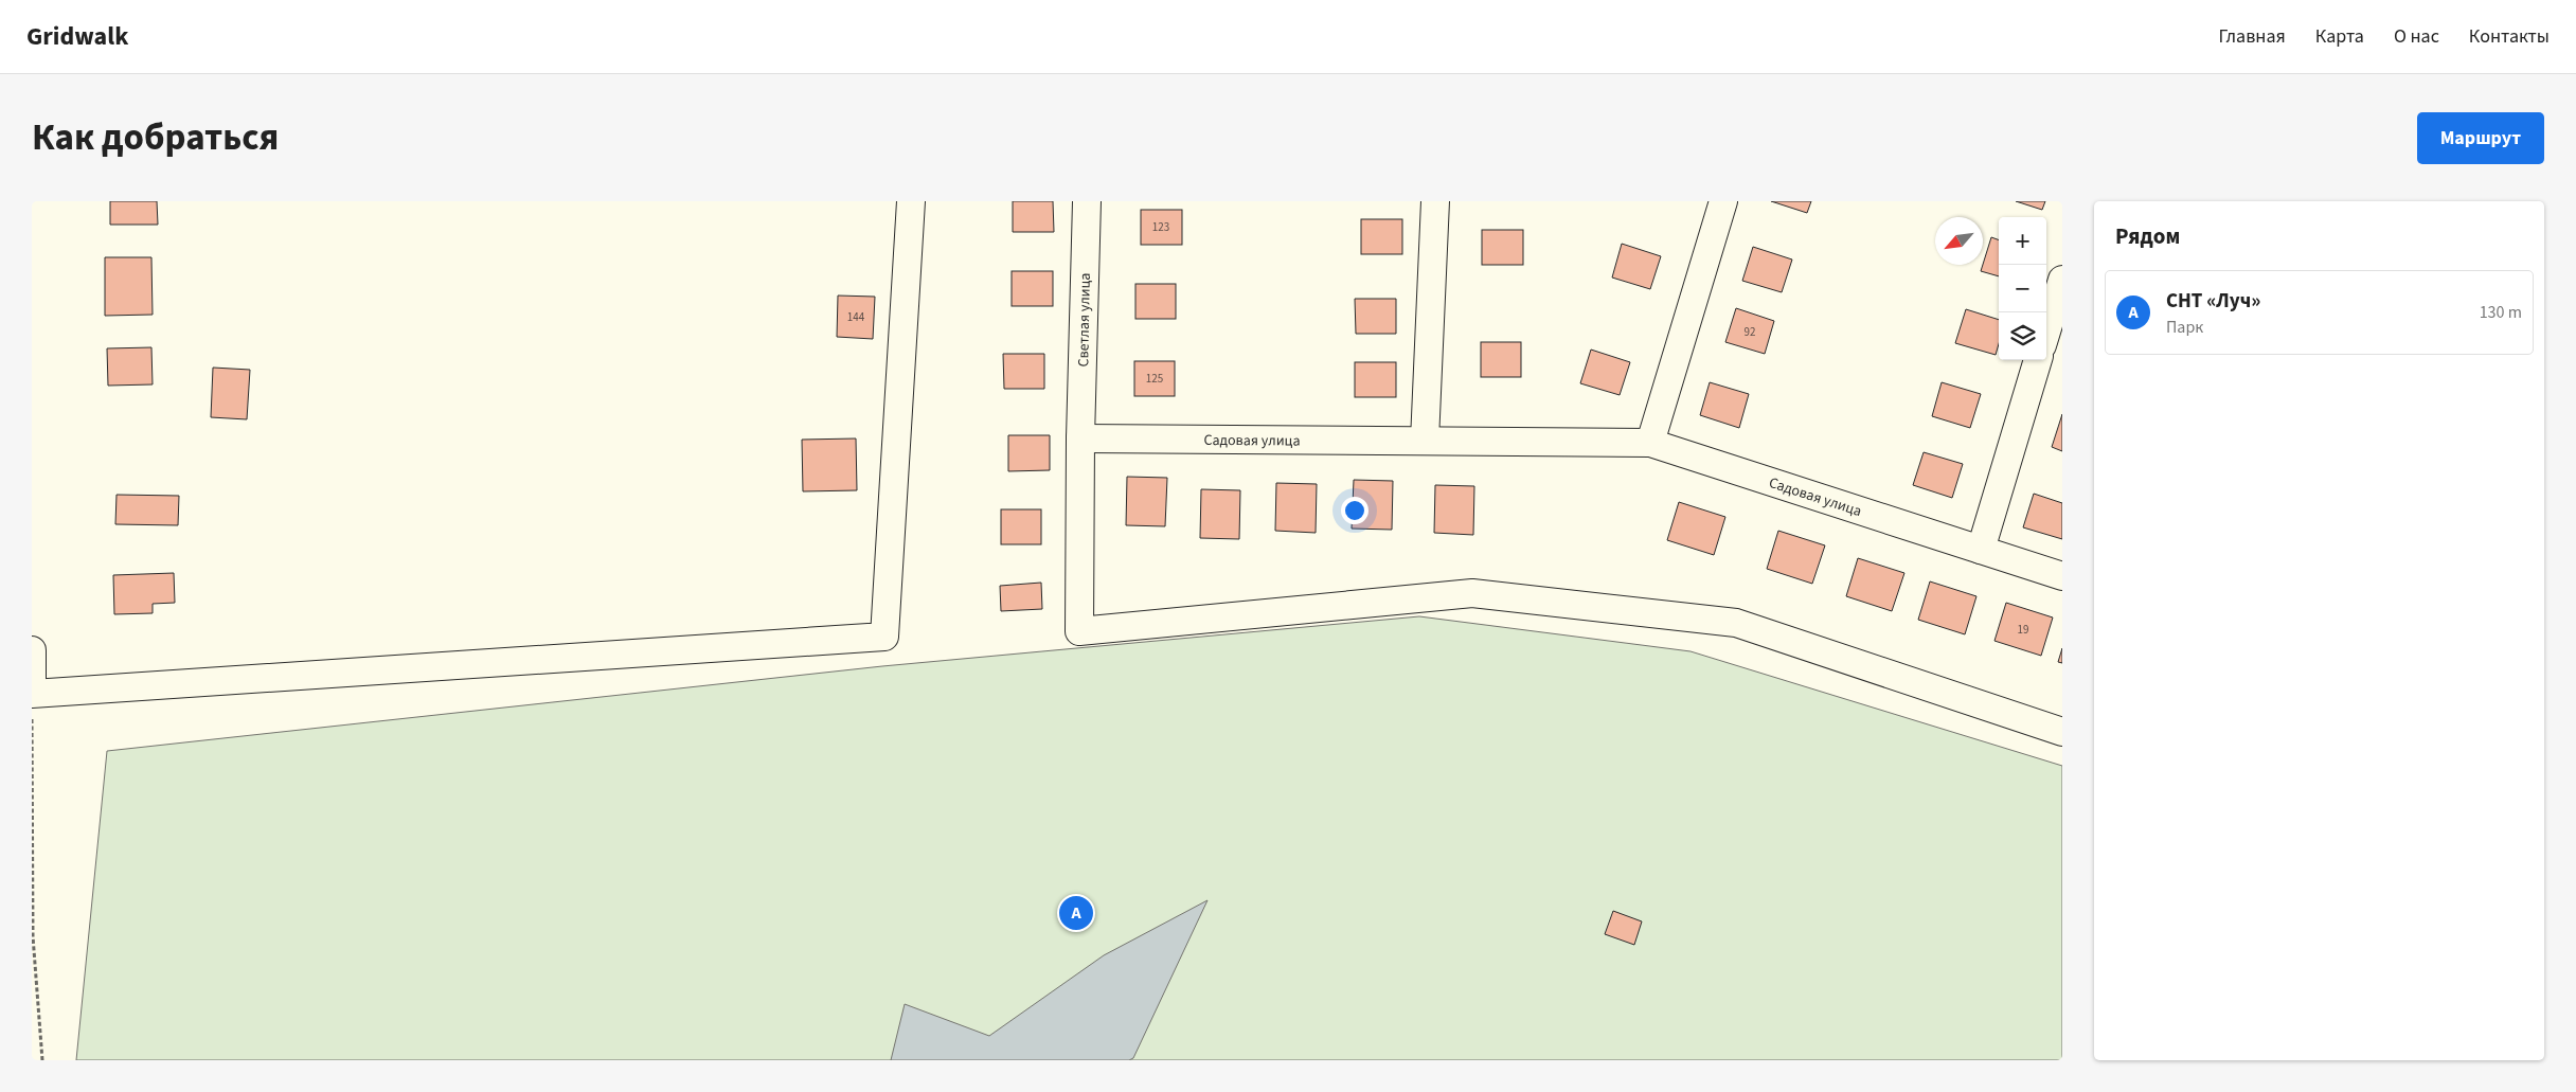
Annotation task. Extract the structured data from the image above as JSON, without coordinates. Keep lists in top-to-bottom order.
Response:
{
  "streets": {
    "street": ["Светлая улица", "Садовая улица"]
  },
  "crossings": [
    ["Светлая улица", "Садовая улица"]
  ],
  "house_numbers": [
    "123",
    "144",
    "92",
    "125",
    "19"
  ],
  "north": "bottom left",
  "page": {
    "header": "Gridwalk",
    "nav": [
      "Главная",
      "Карта",
      "О нас",
      "Контакты"
    ],
    "title": "Как добраться",
    "buttons": "Маршрут",
    "heading": "Рядом",
    "map_buttons": ["+", "−"],
    "list": [
      {
        "mark": "A",
        "name": "СНТ «Луч»",
        "note": "Парк",
        "value": "130 m"
      }
    ],
    "pins": "A"
  }
}
